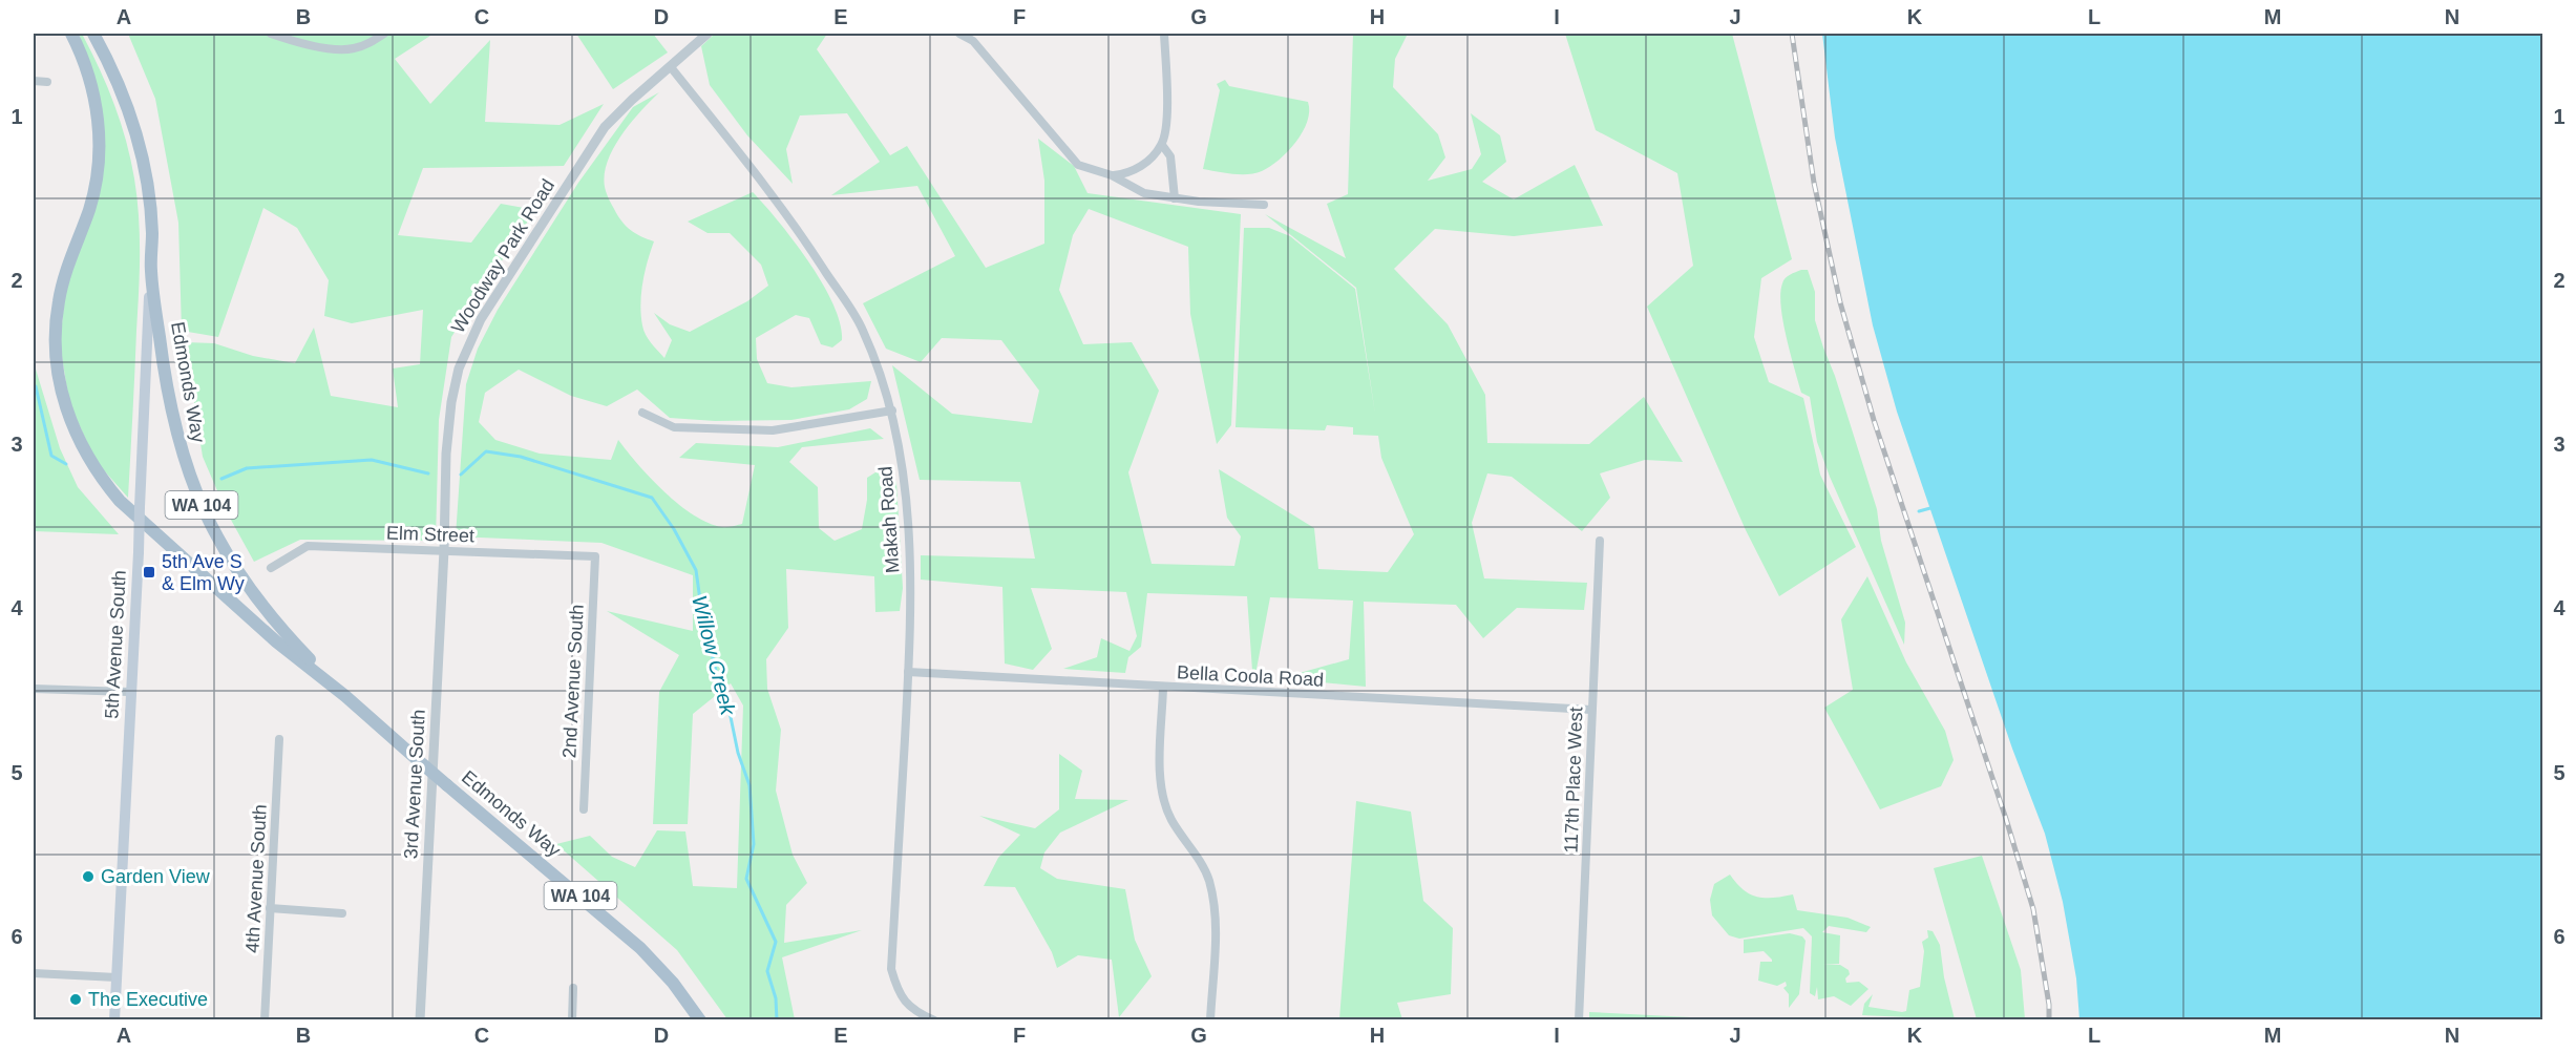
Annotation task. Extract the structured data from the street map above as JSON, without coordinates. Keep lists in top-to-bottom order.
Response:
{
  "streets": {
    "main road": ["Edmonds Way", "WA 104", "5th Avenue South"],
    "street": [
      "Woodway Park Road",
      "Makah Road",
      "Elm Street",
      "Bella Coola Road",
      "2nd Avenue South",
      "117th Place West",
      "3rd Avenue South",
      "4th Avenue South"
    ]
  },
  "crossings": [
    ["Woodway Park Road", "Makah Road"],
    ["Woodway Park Road", "Elm Street"],
    ["Woodway Park Road", "3rd Avenue South"],
    ["Edmonds Way", "5th Avenue South"],
    ["Makah Road", "Bella Coola Road"],
    ["Elm Street", "2nd Avenue South"],
    ["Elm Street", "3rd Avenue South"],
    ["Bella Coola Road", "117th Place West"]
  ],
  "water": ["Willow Creek"],
  "places": {
    "transit": ["5th Ave S & Elm Wy"],
    "other": ["Garden View", "The Executive"]
  },
  "grid": {
    "columns": [
      "A",
      "B",
      "C",
      "D",
      "E",
      "F",
      "G",
      "H",
      "I",
      "J",
      "K",
      "L",
      "M",
      "N"
    ],
    "rows": [
      "1",
      "2",
      "3",
      "4",
      "5",
      "6"
    ]
  }
}
